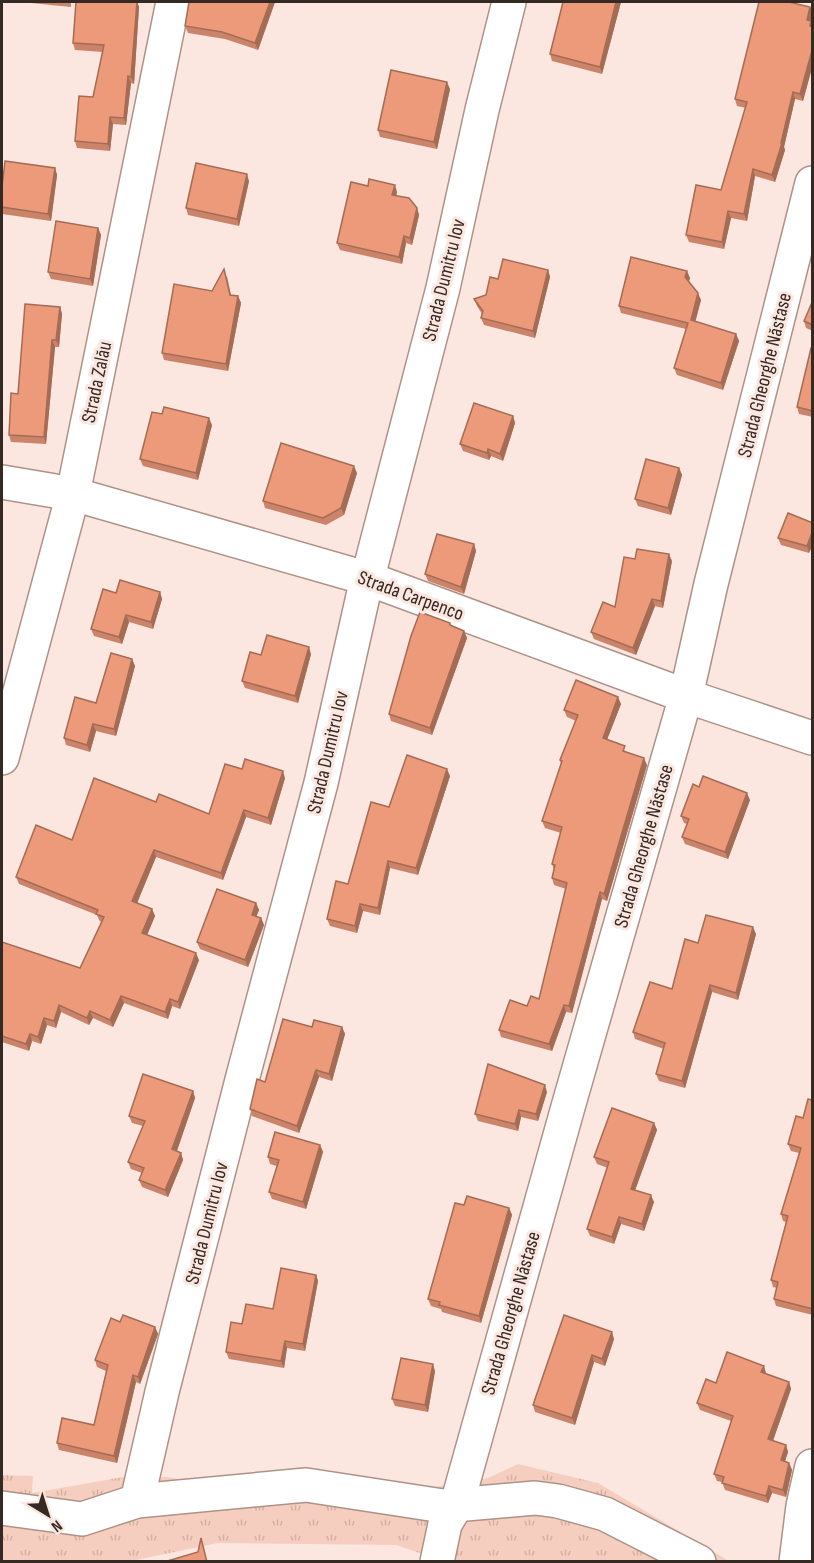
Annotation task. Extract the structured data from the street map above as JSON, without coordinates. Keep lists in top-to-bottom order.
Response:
{
  "streets": {
    "street": [
      "Strada Dumitru Iov",
      "Strada Gheorghe Năstase",
      "Strada Zalău",
      "Strada Carpenco"
    ]
  },
  "crossings": [
    ["Strada Dumitru Iov", "Strada Carpenco"],
    ["Strada Gheorghe Năstase", "Strada Carpenco"],
    ["Strada Zalău", "Strada Carpenco"]
  ],
  "north": "bottom right"
}
